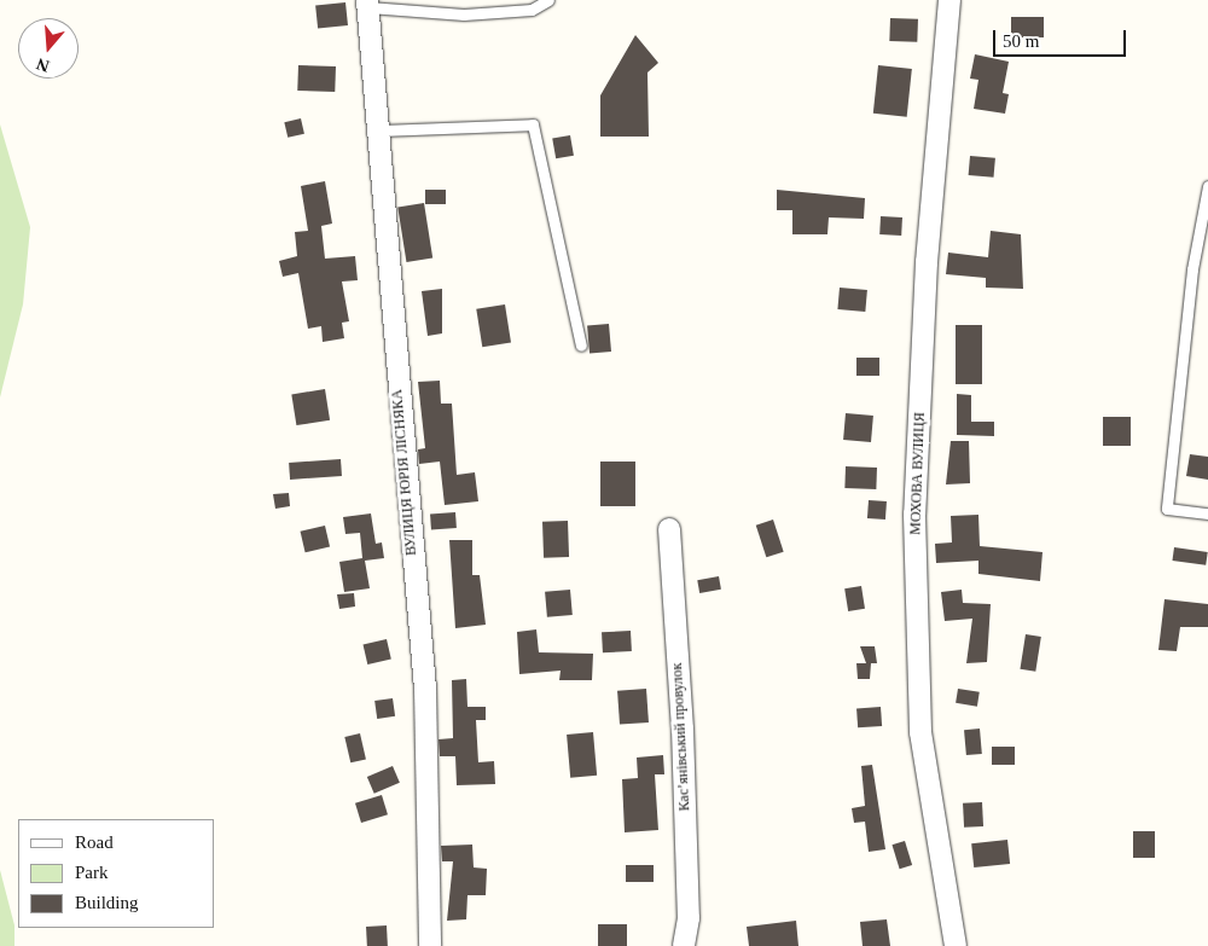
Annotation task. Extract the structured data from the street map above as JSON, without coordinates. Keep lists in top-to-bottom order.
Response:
{
  "streets": {
    "street": ["ВУЛИЦЯ ЮРІЯ ЛІСНЯКА", "МОХОВА ВУЛИЦЯ", "Касʼянівський провулок"]
  },
  "legend": ["Road", "Park", "Building"],
  "scale_bar": "50 m",
  "north": "bottom"
}
